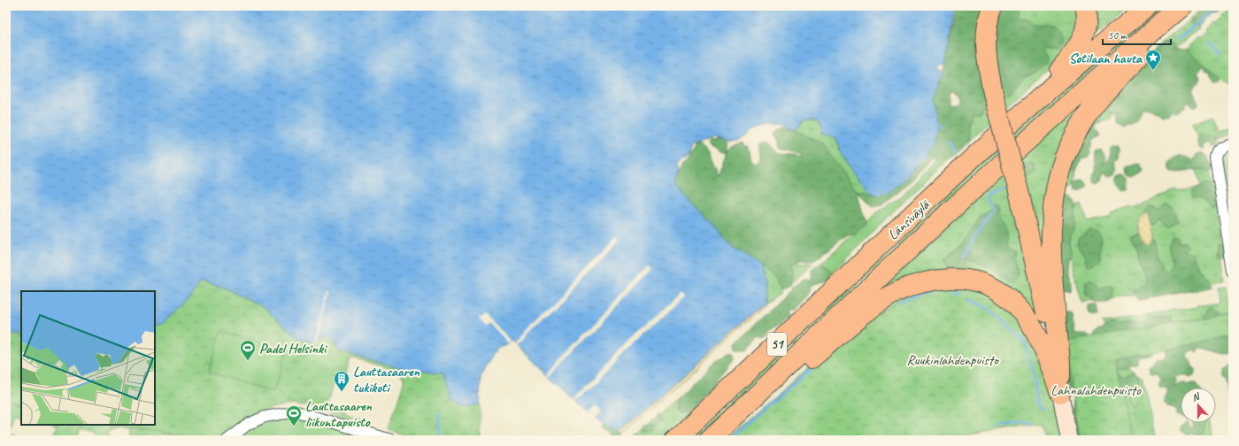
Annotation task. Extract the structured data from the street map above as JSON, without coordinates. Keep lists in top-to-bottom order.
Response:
{
  "streets": {
    "highway": ["Länsiväylä", "51"]
  },
  "parks": ["Ruukinlahdenpuisto", "Lahnalahdenpuisto"],
  "places": {
    "place": ["Sotilaan hauta"],
    "sports": ["Padel Helsinki", "Lauttasaaren liikuntapuisto"],
    "building": ["Lauttasaaren tukikoti"]
  },
  "scale_bar": "50 m",
  "north": "top"
}
